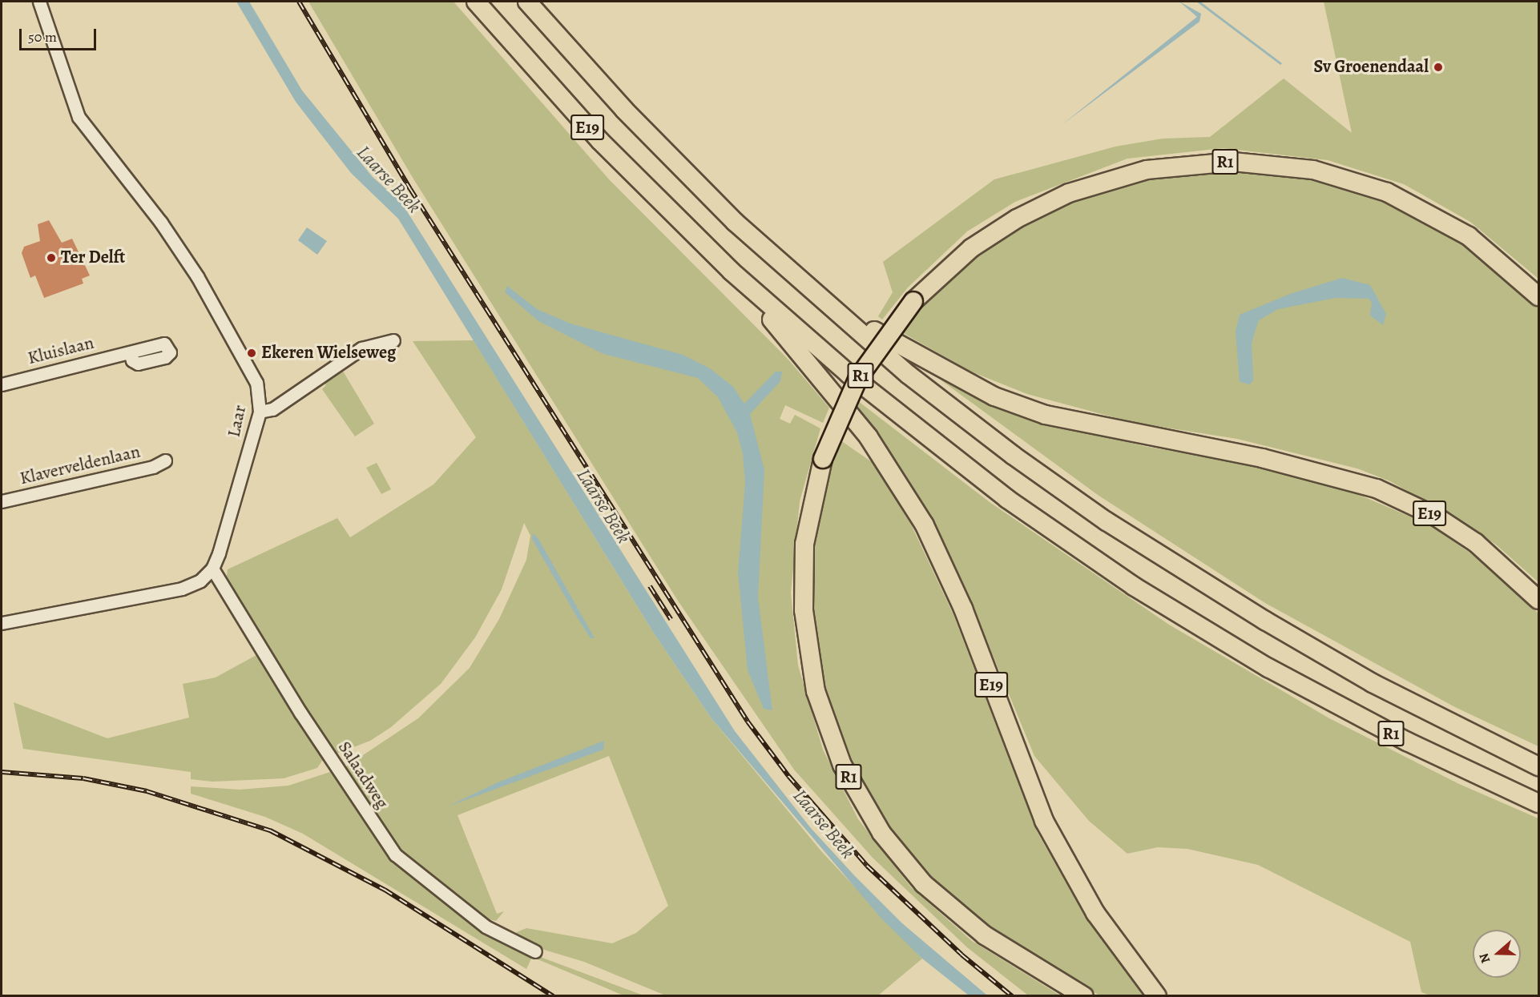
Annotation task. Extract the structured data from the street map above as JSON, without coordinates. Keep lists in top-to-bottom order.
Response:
{
  "streets": {
    "highway": ["E19", "R1"],
    "street": [
      "Kluislaan",
      "Laar",
      "Klaverveldenlaan",
      "Salaadweg"
    ]
  },
  "crossings": [
    ["E19", "R1"],
    ["Laar", "Salaadweg"]
  ],
  "water": ["Laarse Beek"],
  "places": ["Sv Groenendaal", "Ter Delft", "Ekeren Wielseweg"],
  "scale_bar": "50 m",
  "north": "left"
}
